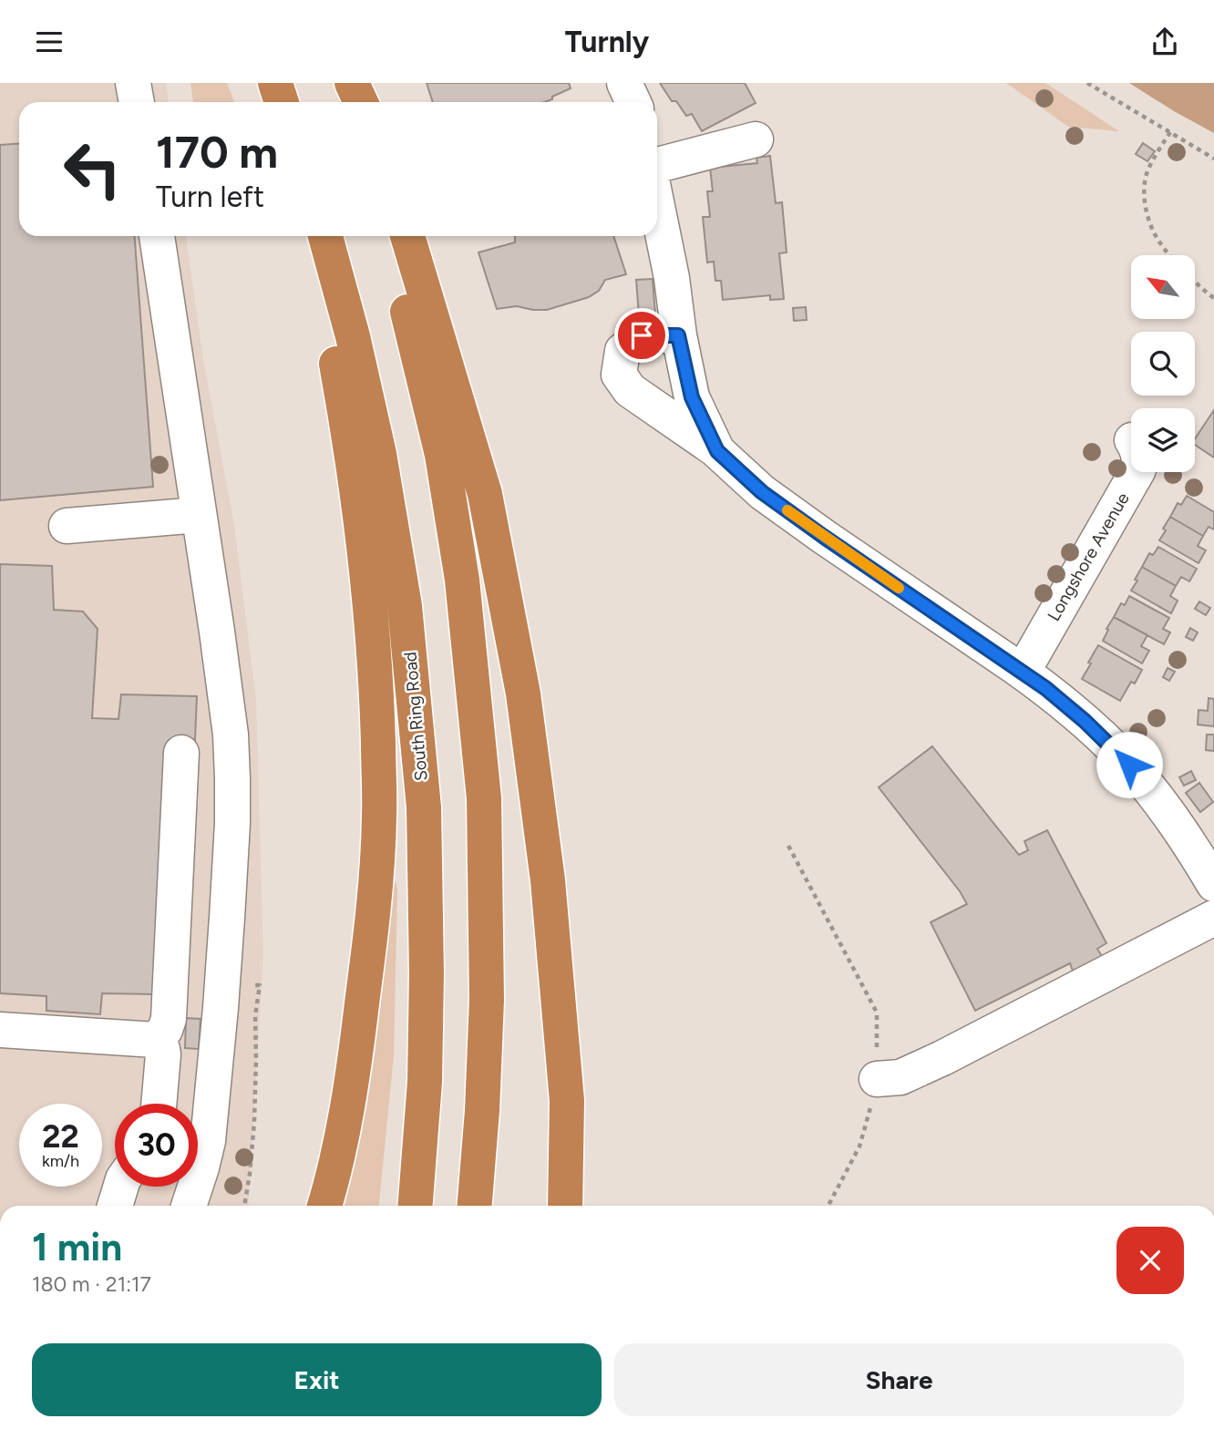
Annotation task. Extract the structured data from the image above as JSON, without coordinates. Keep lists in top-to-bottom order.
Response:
{
  "streets": {
    "highway": ["South Ring Road"],
    "street": ["Longshore Avenue"]
  },
  "north": "top left",
  "page": {
    "header": "Turnly",
    "turn": ["170 m", "Turn left"],
    "speed": "22 km/h",
    "limit": "30",
    "heading": ["1 min", "180 m · 21:17"],
    "buttons": ["Exit", "Share"]
  }
}
